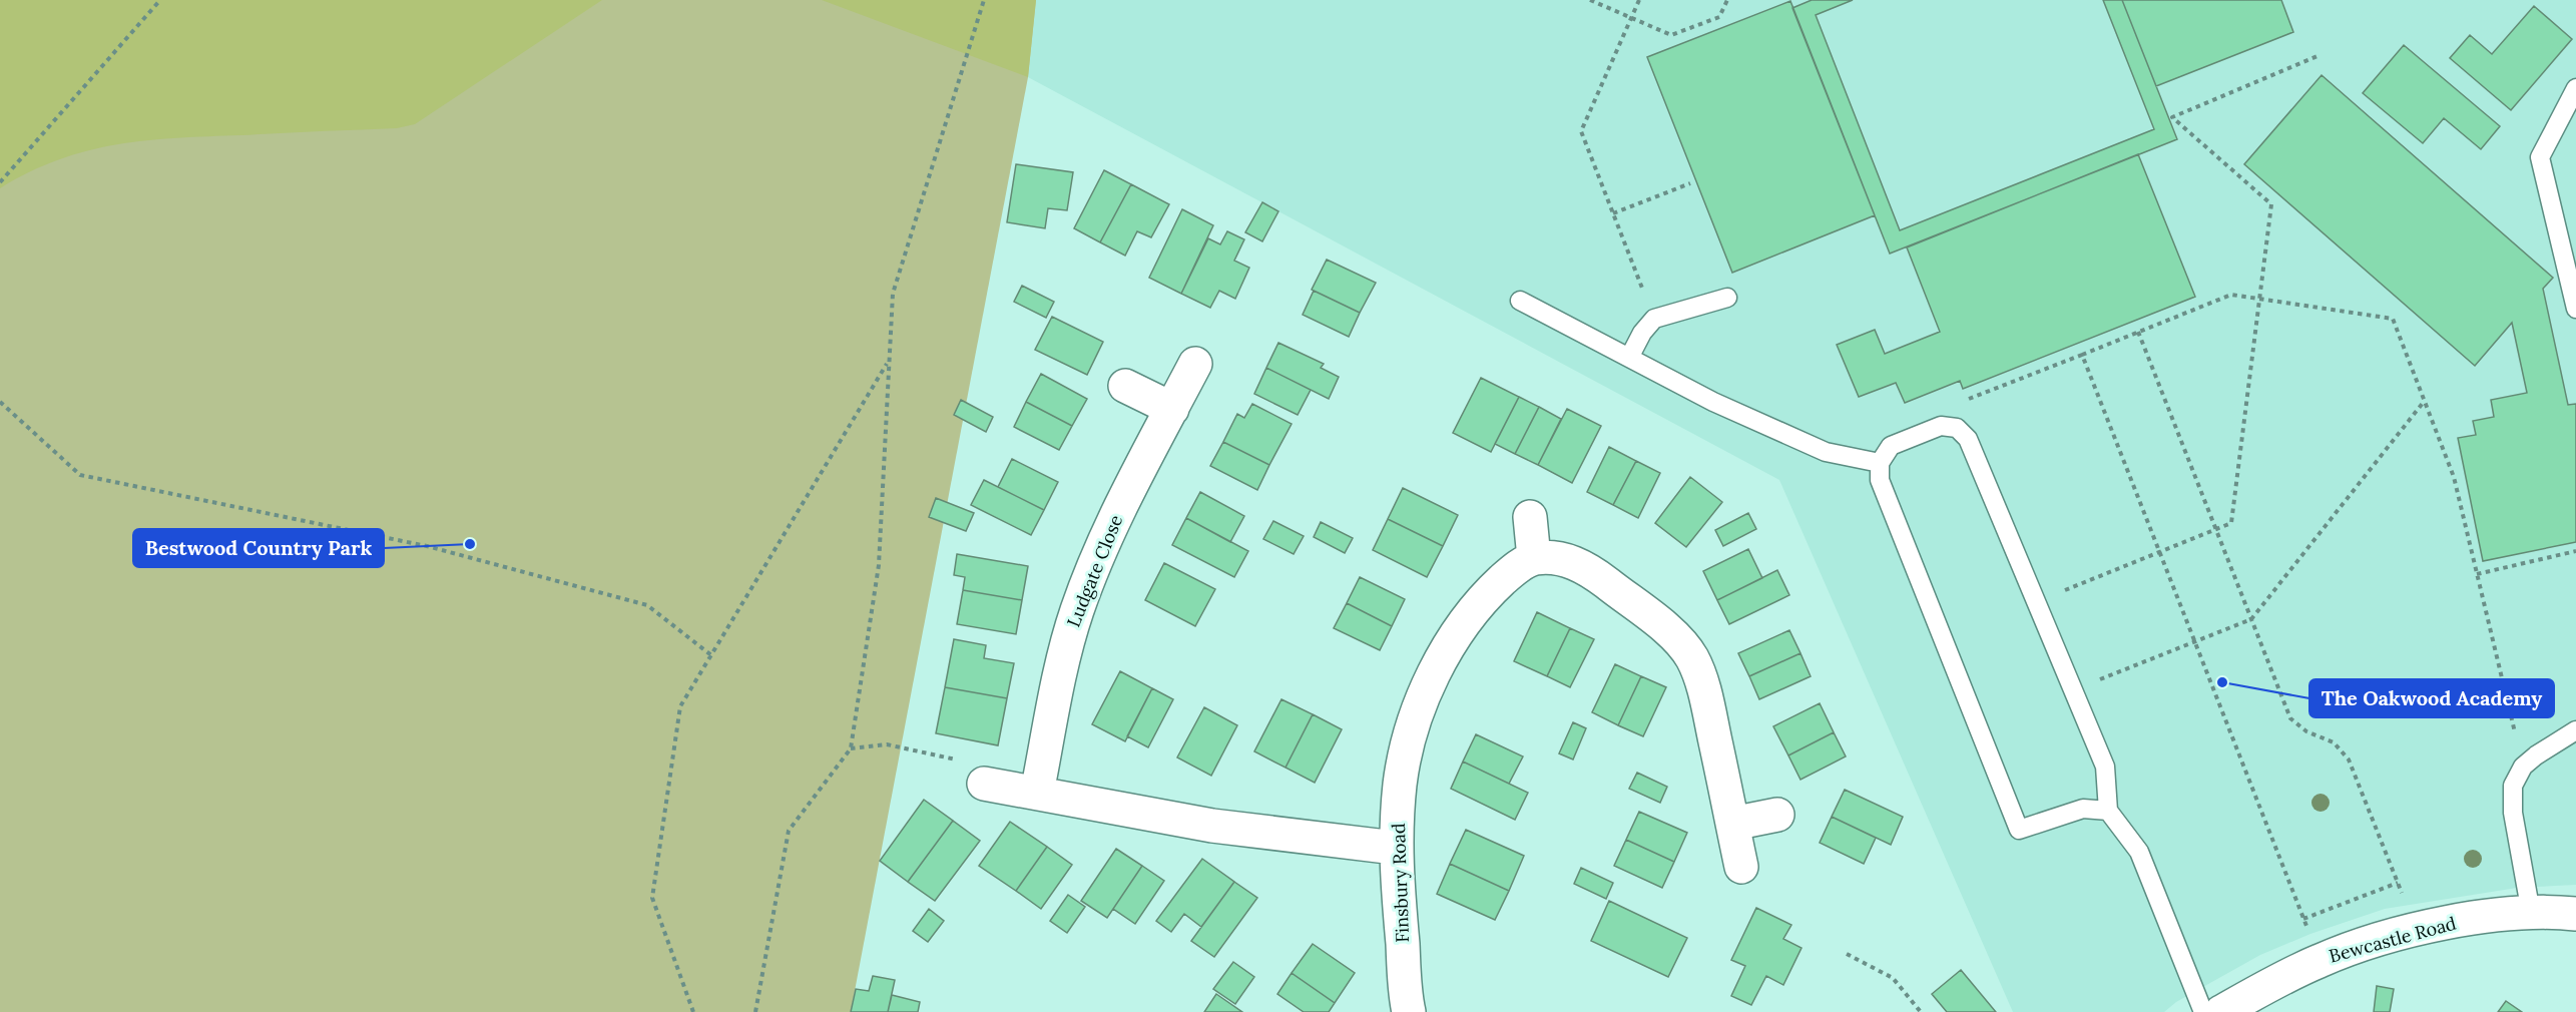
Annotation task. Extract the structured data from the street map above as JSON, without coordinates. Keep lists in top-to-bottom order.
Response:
{
  "streets": {
    "street": ["Ludgate Close", "Finsbury Road", "Bewcastle Road"]
  },
  "places": ["Bestwood Country Park", "The Oakwood Academy"]
}
